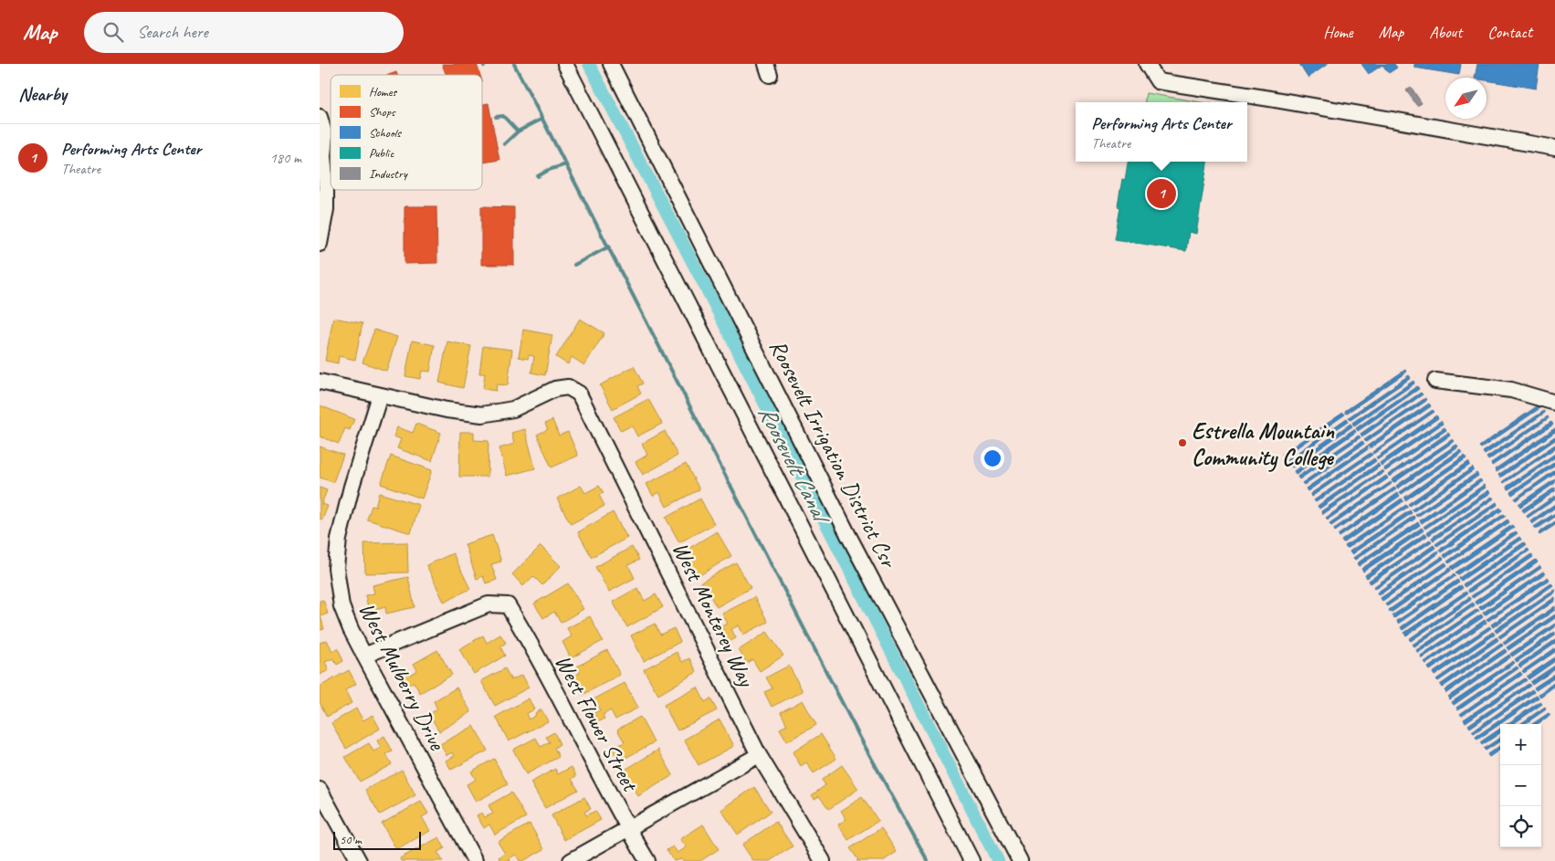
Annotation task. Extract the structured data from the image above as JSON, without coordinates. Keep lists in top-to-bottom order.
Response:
{
  "streets": {
    "street": [
      "Roosevelt Irrigation District Csr",
      "West Monterey Way",
      "West Mulberry Drive",
      "West Flower Street"
    ]
  },
  "crossings": [
    ["West Monterey Way", "West Mulberry Drive"],
    ["West Mulberry Drive", "West Flower Street"]
  ],
  "water": ["Roosevelt Canal"],
  "places": ["Estrella Mountain Community College"],
  "legend": [
    "Homes",
    "Shops",
    "Schools",
    "Public",
    "Industry"
  ],
  "scale_bar": "50 m",
  "north": "bottom left",
  "page": {
    "header": "Map",
    "search": "Search here",
    "nav": [
      "Home",
      "Map",
      "About",
      "Contact"
    ],
    "heading": "Nearby",
    "popup": ["Performing Arts Center", "Theatre"],
    "list": [
      {
        "mark": "1",
        "name": "Performing Arts Center",
        "note": "Theatre",
        "value": "180 m"
      }
    ],
    "pins": "1",
    "map_buttons": ["+", "−"],
    "scale": "50 m"
  }
}
